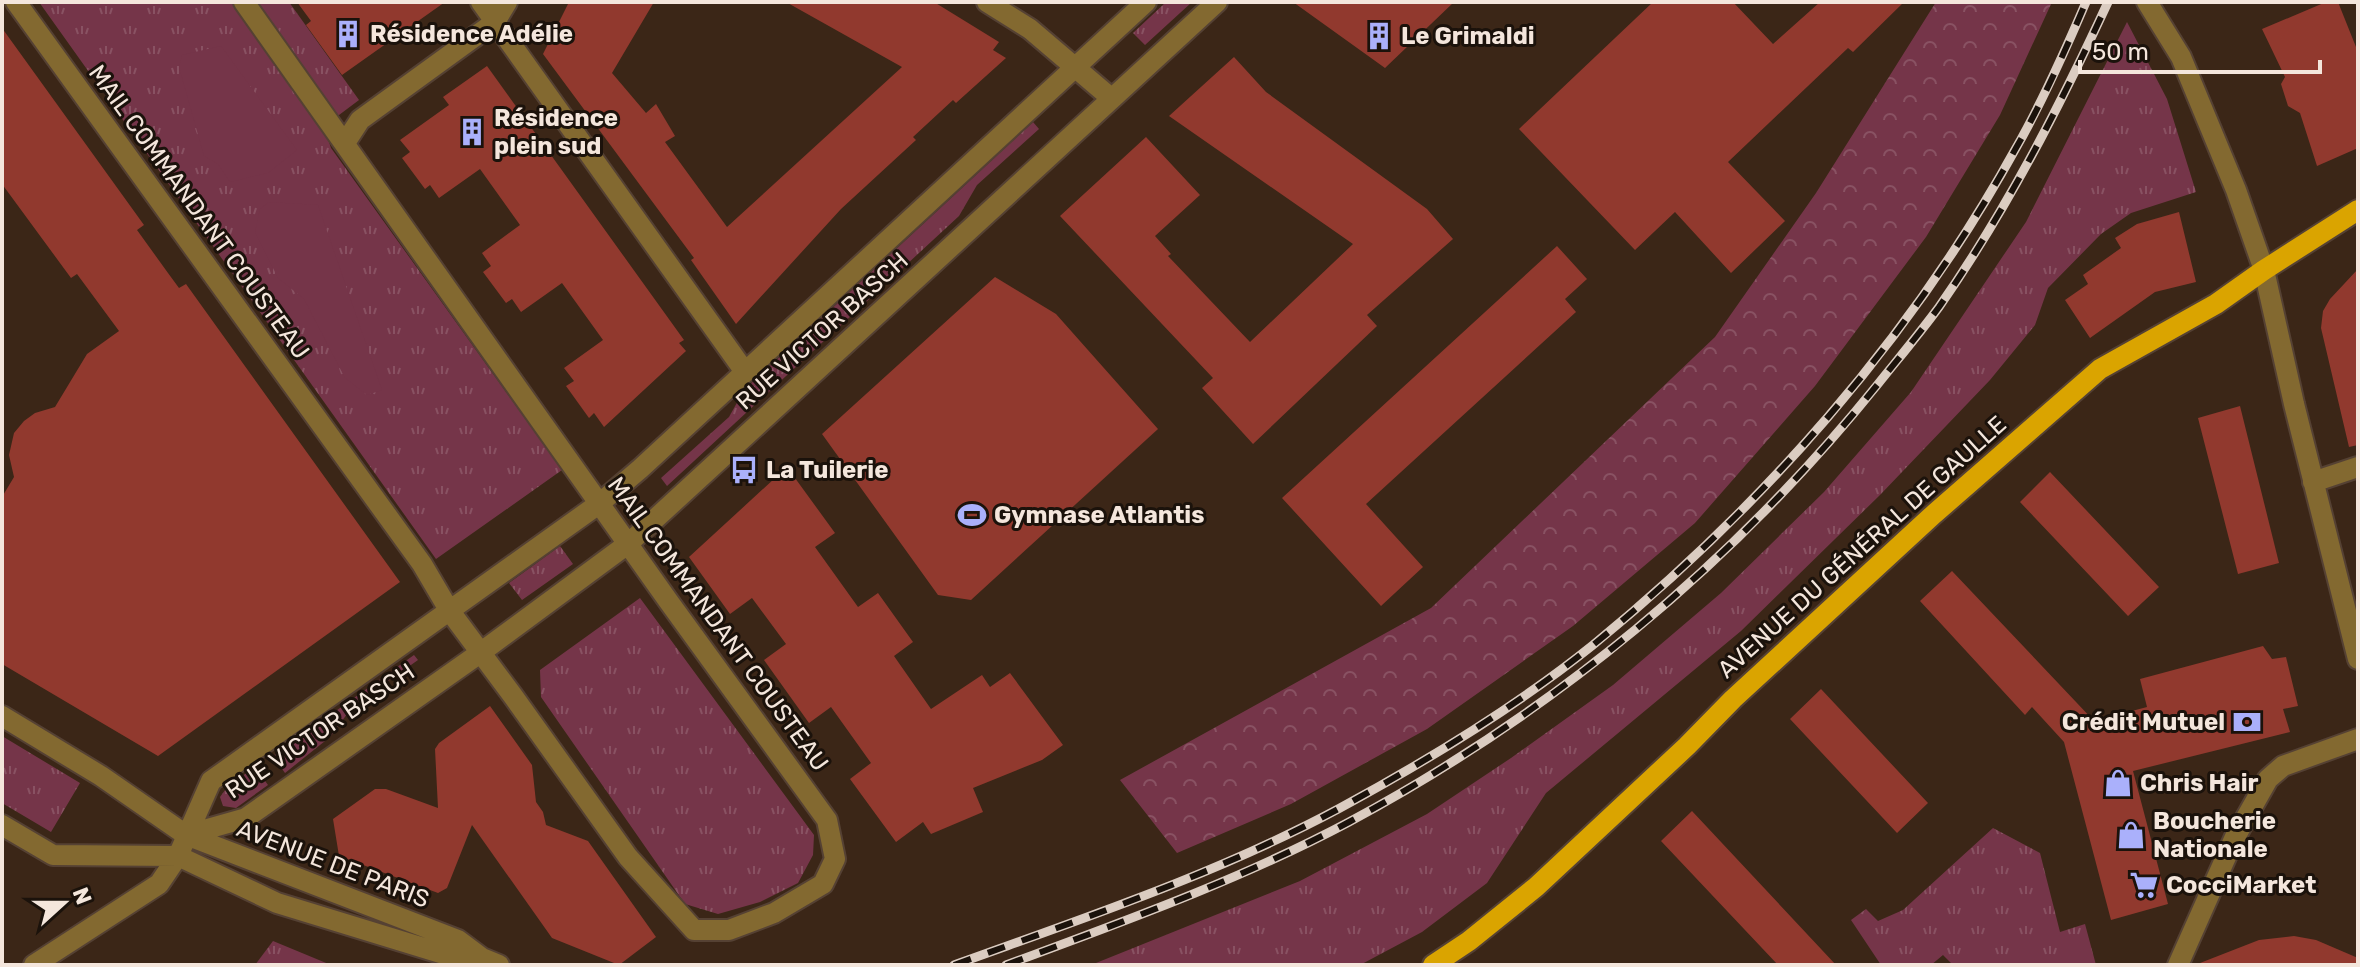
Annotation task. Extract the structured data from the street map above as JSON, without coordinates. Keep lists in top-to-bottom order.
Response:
{
  "streets": {
    "main road": ["AVENUE DU GÉNÉRAL DE GAULLE"],
    "street": ["MAIL COMMANDANT COUSTEAU", "RUE VICTOR BASCH", "AVENUE DE PARIS"]
  },
  "crossings": [
    ["MAIL COMMANDANT COUSTEAU", "RUE VICTOR BASCH"],
    ["RUE VICTOR BASCH", "AVENUE DE PARIS"]
  ],
  "places": {
    "building": ["Résidence Adélie", "Le Grimaldi", "Résidence plein sud"],
    "bus stop": ["La Tuilerie"],
    "sports": ["Gymnase Atlantis"],
    "bank": ["Crédit Mutuel"],
    "shop": ["Chris Hair", "Boucherie Nationale"],
    "supermarket": ["CocciMarket"]
  },
  "scale_bar": "50 m",
  "north": "right"
}
